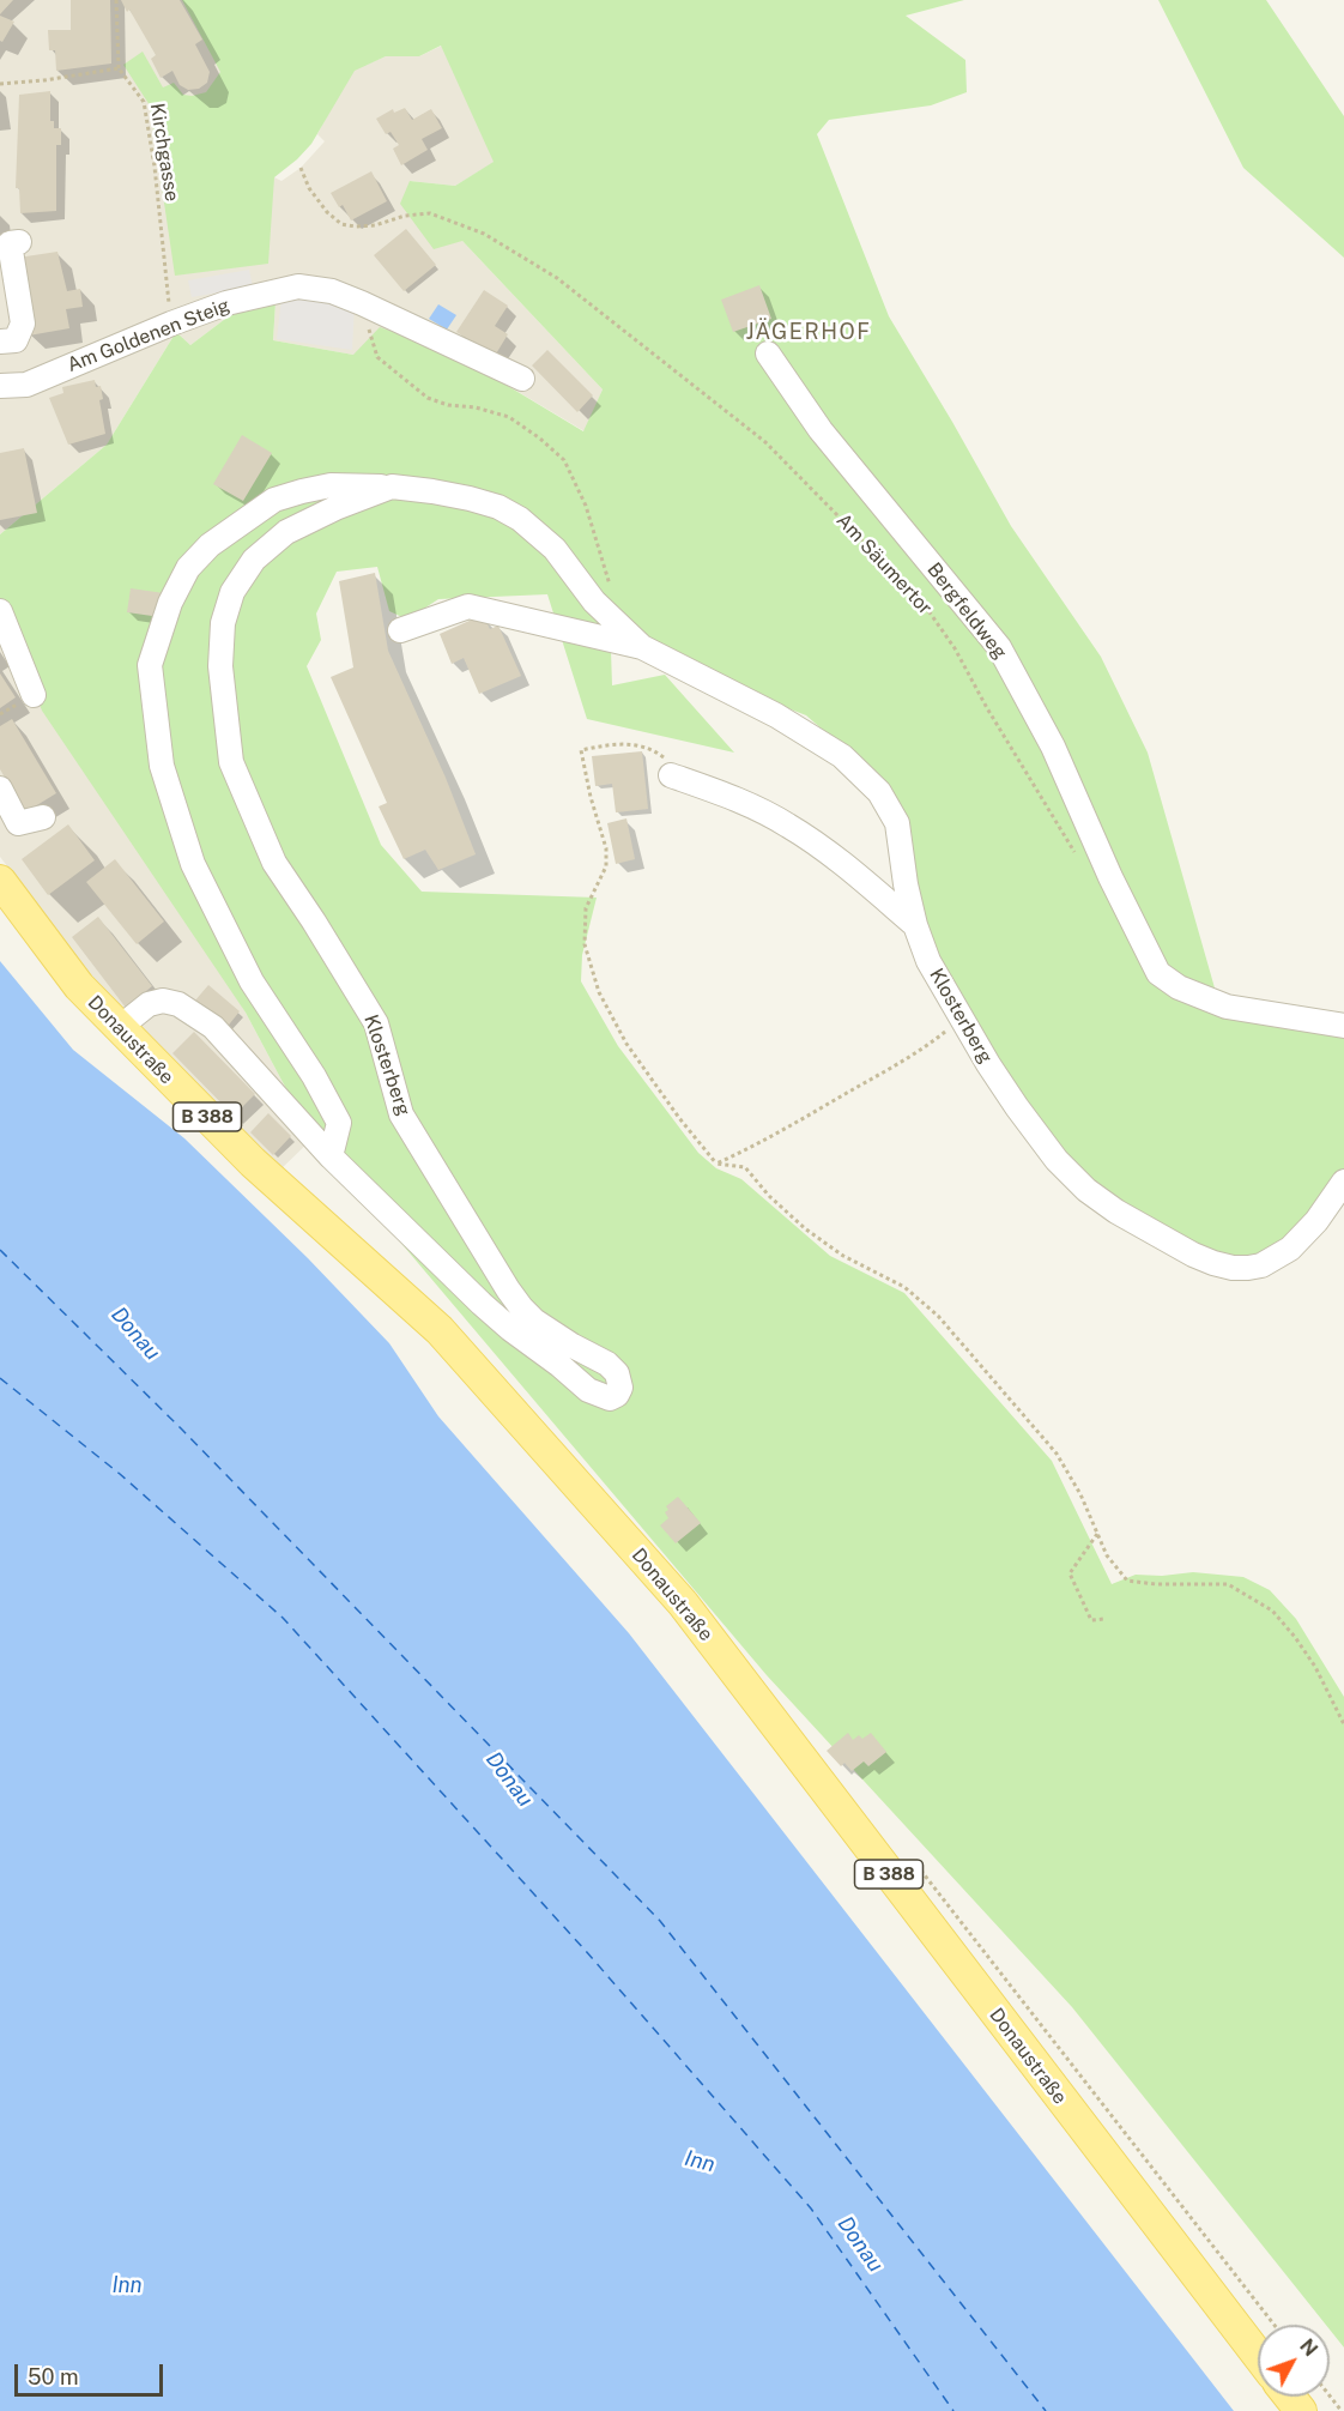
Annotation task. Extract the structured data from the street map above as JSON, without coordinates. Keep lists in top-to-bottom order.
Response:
{
  "streets": {
    "main road": ["Donaustraße", "B 388"],
    "street": ["Am Goldenen Steig", "Bergfeldweg", "Klosterberg"],
    "path": ["Kirchgasse", "Am Säumertor"]
  },
  "crossings": [
    ["Kirchgasse", "Am Goldenen Steig"],
    ["Klosterberg", "Donaustraße"]
  ],
  "districts": ["JÄGERHOF"],
  "water": ["Donau", "Inn"],
  "scale_bar": "50 m",
  "north": "top right"
}
